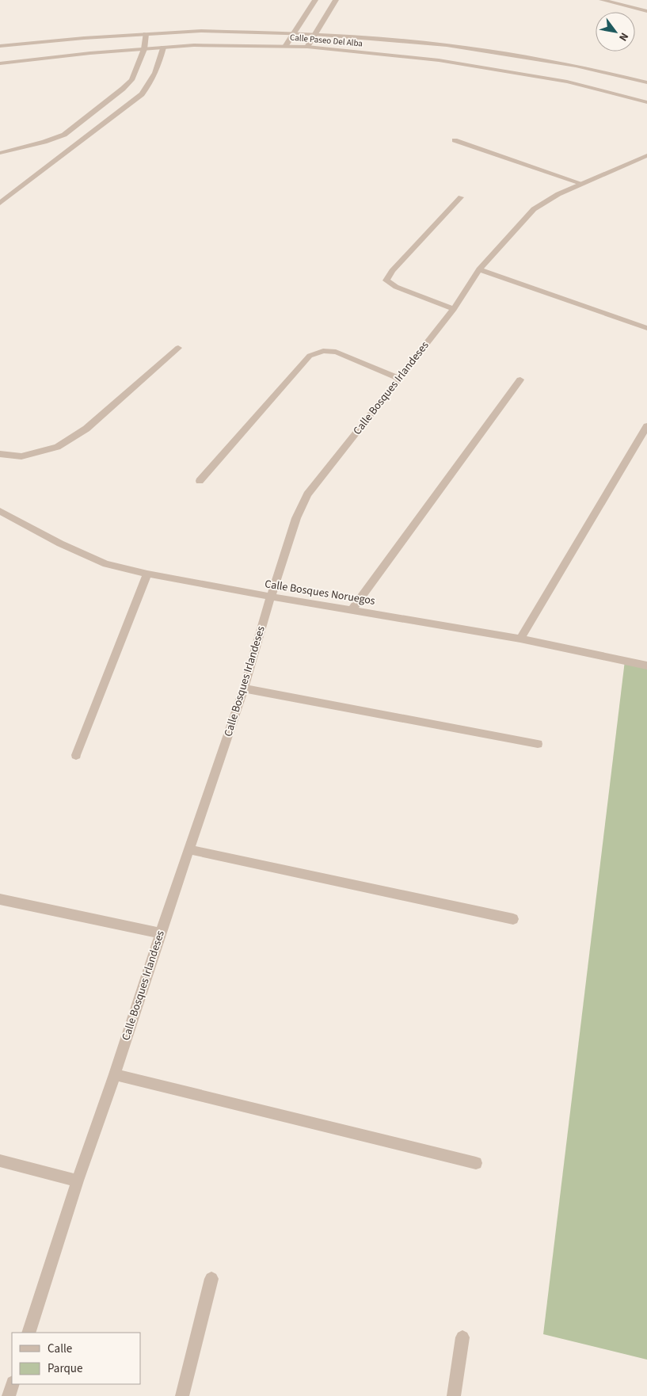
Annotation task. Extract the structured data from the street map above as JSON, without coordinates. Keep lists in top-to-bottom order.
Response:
{
  "streets": {
    "street": ["Calle Paseo Del Alba", "Calle Bosques Irlandeses", "Calle Bosques Noruegos"]
  },
  "crossings": [
    ["Calle Bosques Irlandeses", "Calle Bosques Noruegos"]
  ],
  "legend": ["Calle", "Parque"],
  "north": "bottom right"
}
